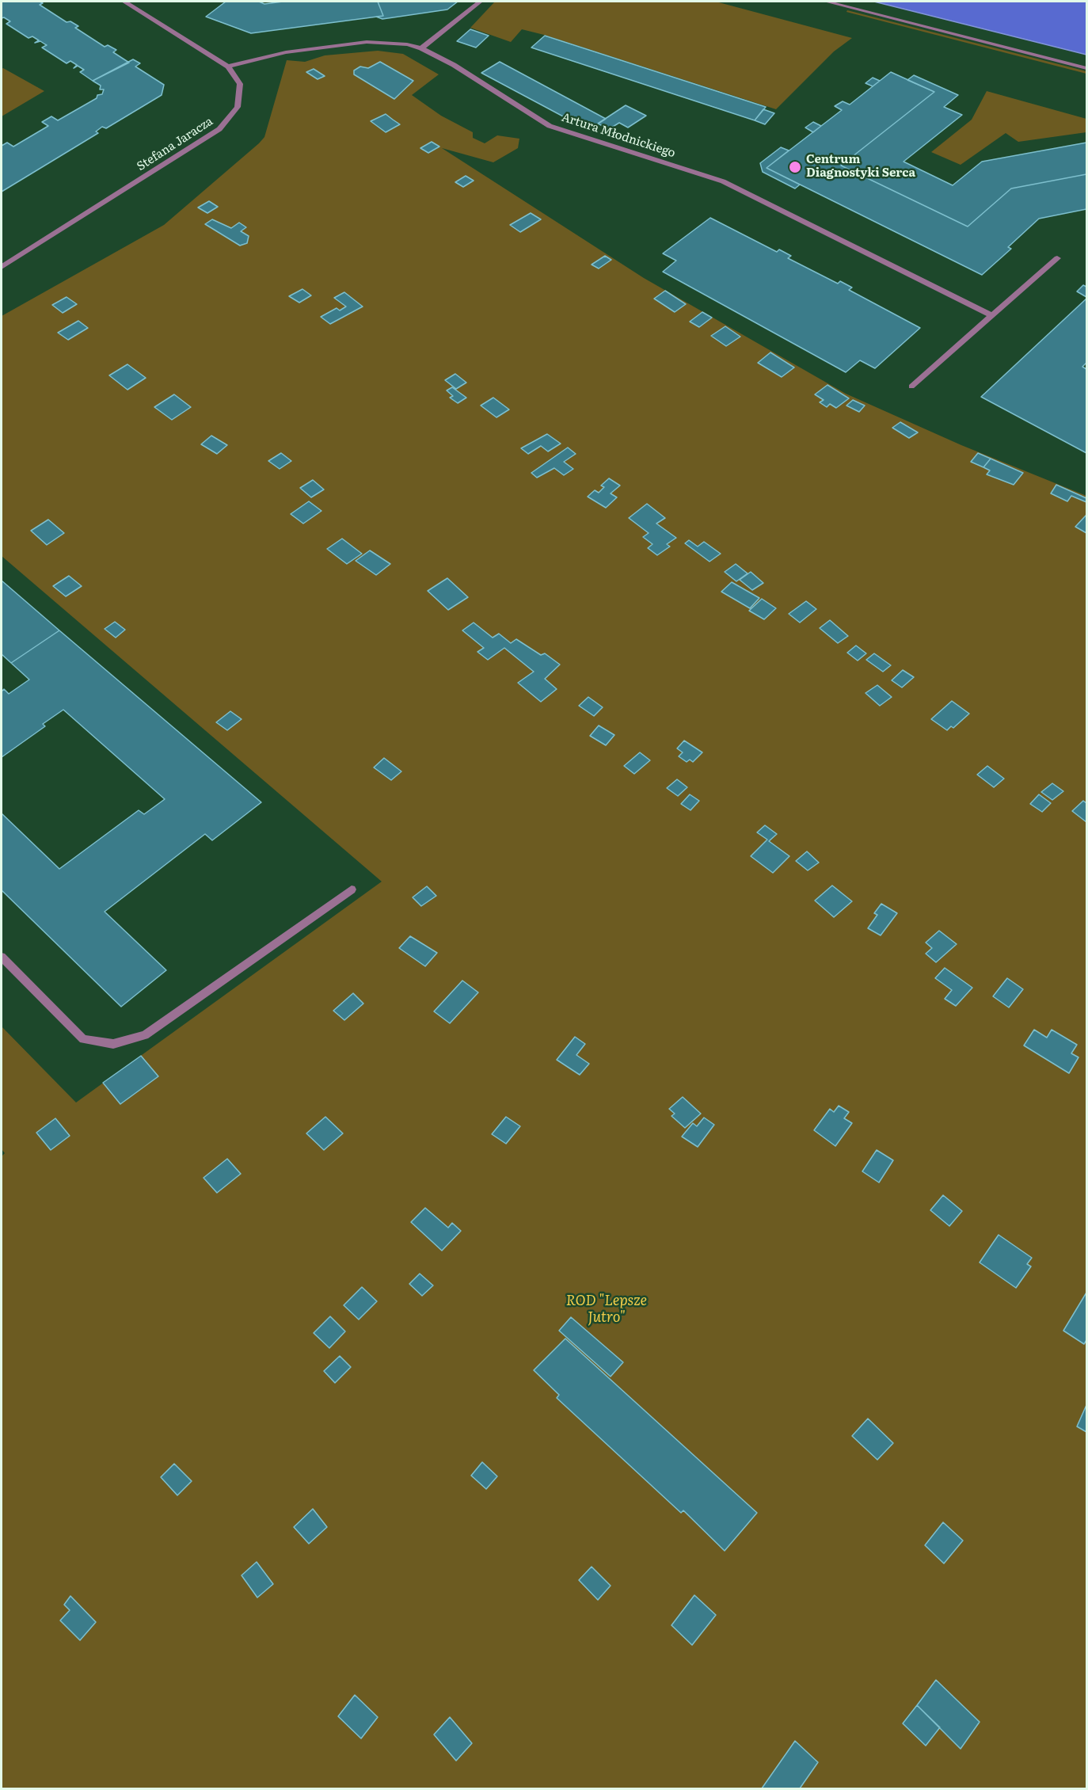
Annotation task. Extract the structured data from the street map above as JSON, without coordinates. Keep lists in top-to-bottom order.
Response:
{
  "streets": {
    "street": ["Artura Młodnickiego", "Stefana Jaracza"]
  },
  "crossings": [
    ["Artura Młodnickiego", "Stefana Jaracza"]
  ],
  "parks": ["ROD \"Lepsze Jutro\""],
  "places": ["Centrum Diagnostyki Serca"]
}
